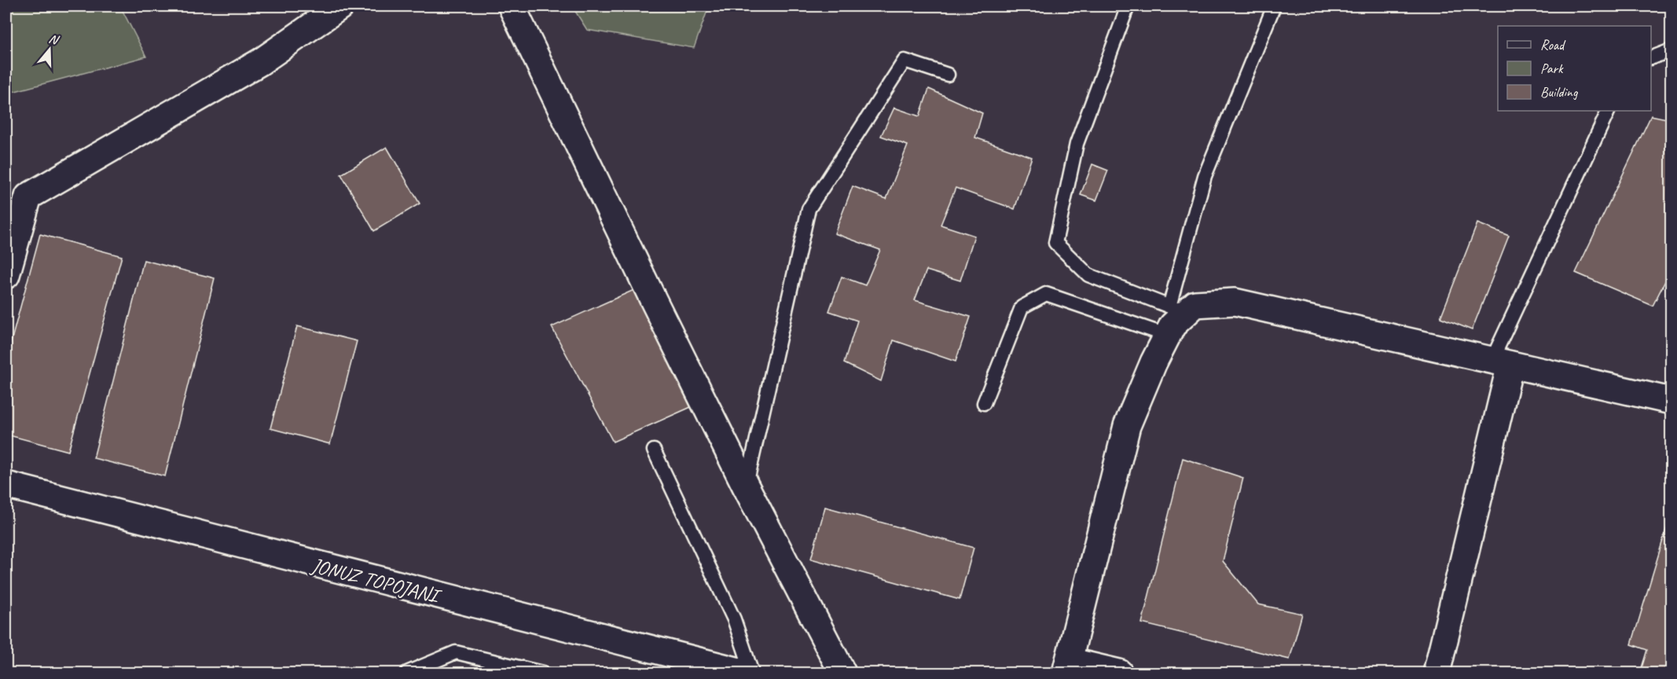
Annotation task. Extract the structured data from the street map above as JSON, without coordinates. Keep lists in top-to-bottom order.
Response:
{
  "streets": {
    "street": ["JONUZ TOPOJANI"]
  },
  "legend": ["Road", "Park", "Building"],
  "north": "top"
}
